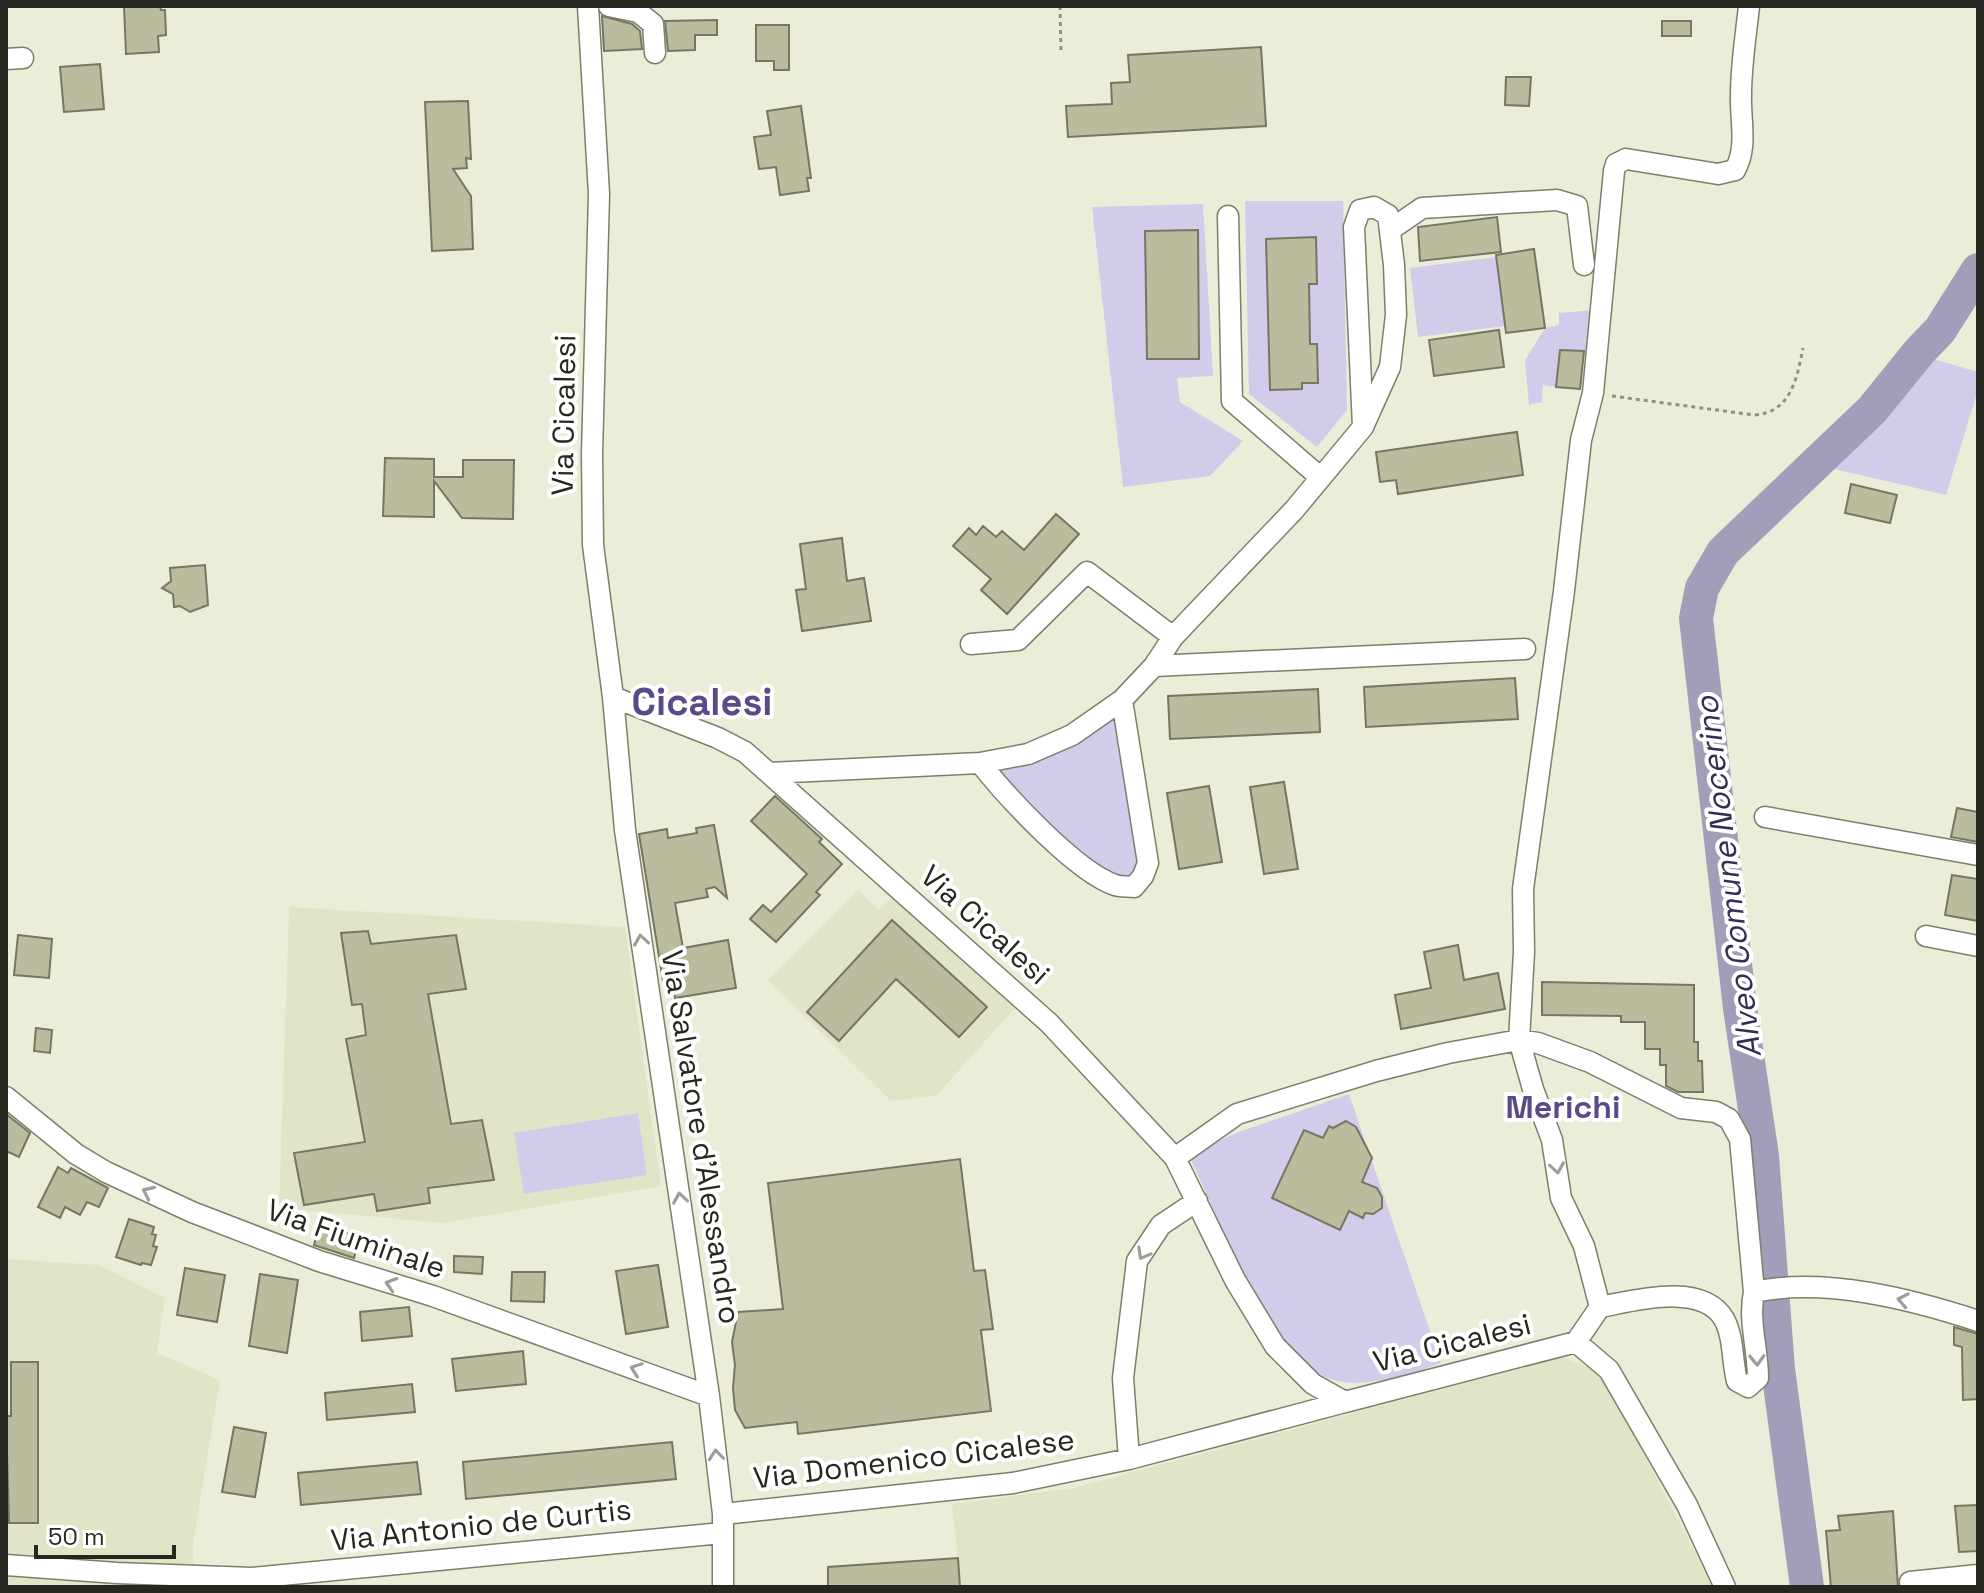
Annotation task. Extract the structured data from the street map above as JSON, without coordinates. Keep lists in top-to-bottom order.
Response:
{
  "streets": {
    "street": [
      "Via Cicalesi",
      "Via Salvatore d'Alessandro",
      "Via Fiuminale",
      "Via Domenico Cicalese",
      "Via Antonio de Curtis"
    ]
  },
  "crossings": [
    ["Via Cicalesi", "Via Salvatore d'Alessandro"],
    ["Via Cicalesi", "Via Domenico Cicalese"],
    ["Via Salvatore d'Alessandro", "Via Fiuminale"],
    ["Via Salvatore d'Alessandro", "Via Domenico Cicalese"],
    ["Via Salvatore d'Alessandro", "Via Antonio de Curtis"],
    ["Via Domenico Cicalese", "Via Antonio de Curtis"]
  ],
  "one_way": ["Via Salvatore d'Alessandro", "Via Fiuminale"],
  "districts": ["Cicalesi", "Merichi"],
  "water": ["Alveo Comune Nocerino"],
  "scale_bar": "50 m"
}
